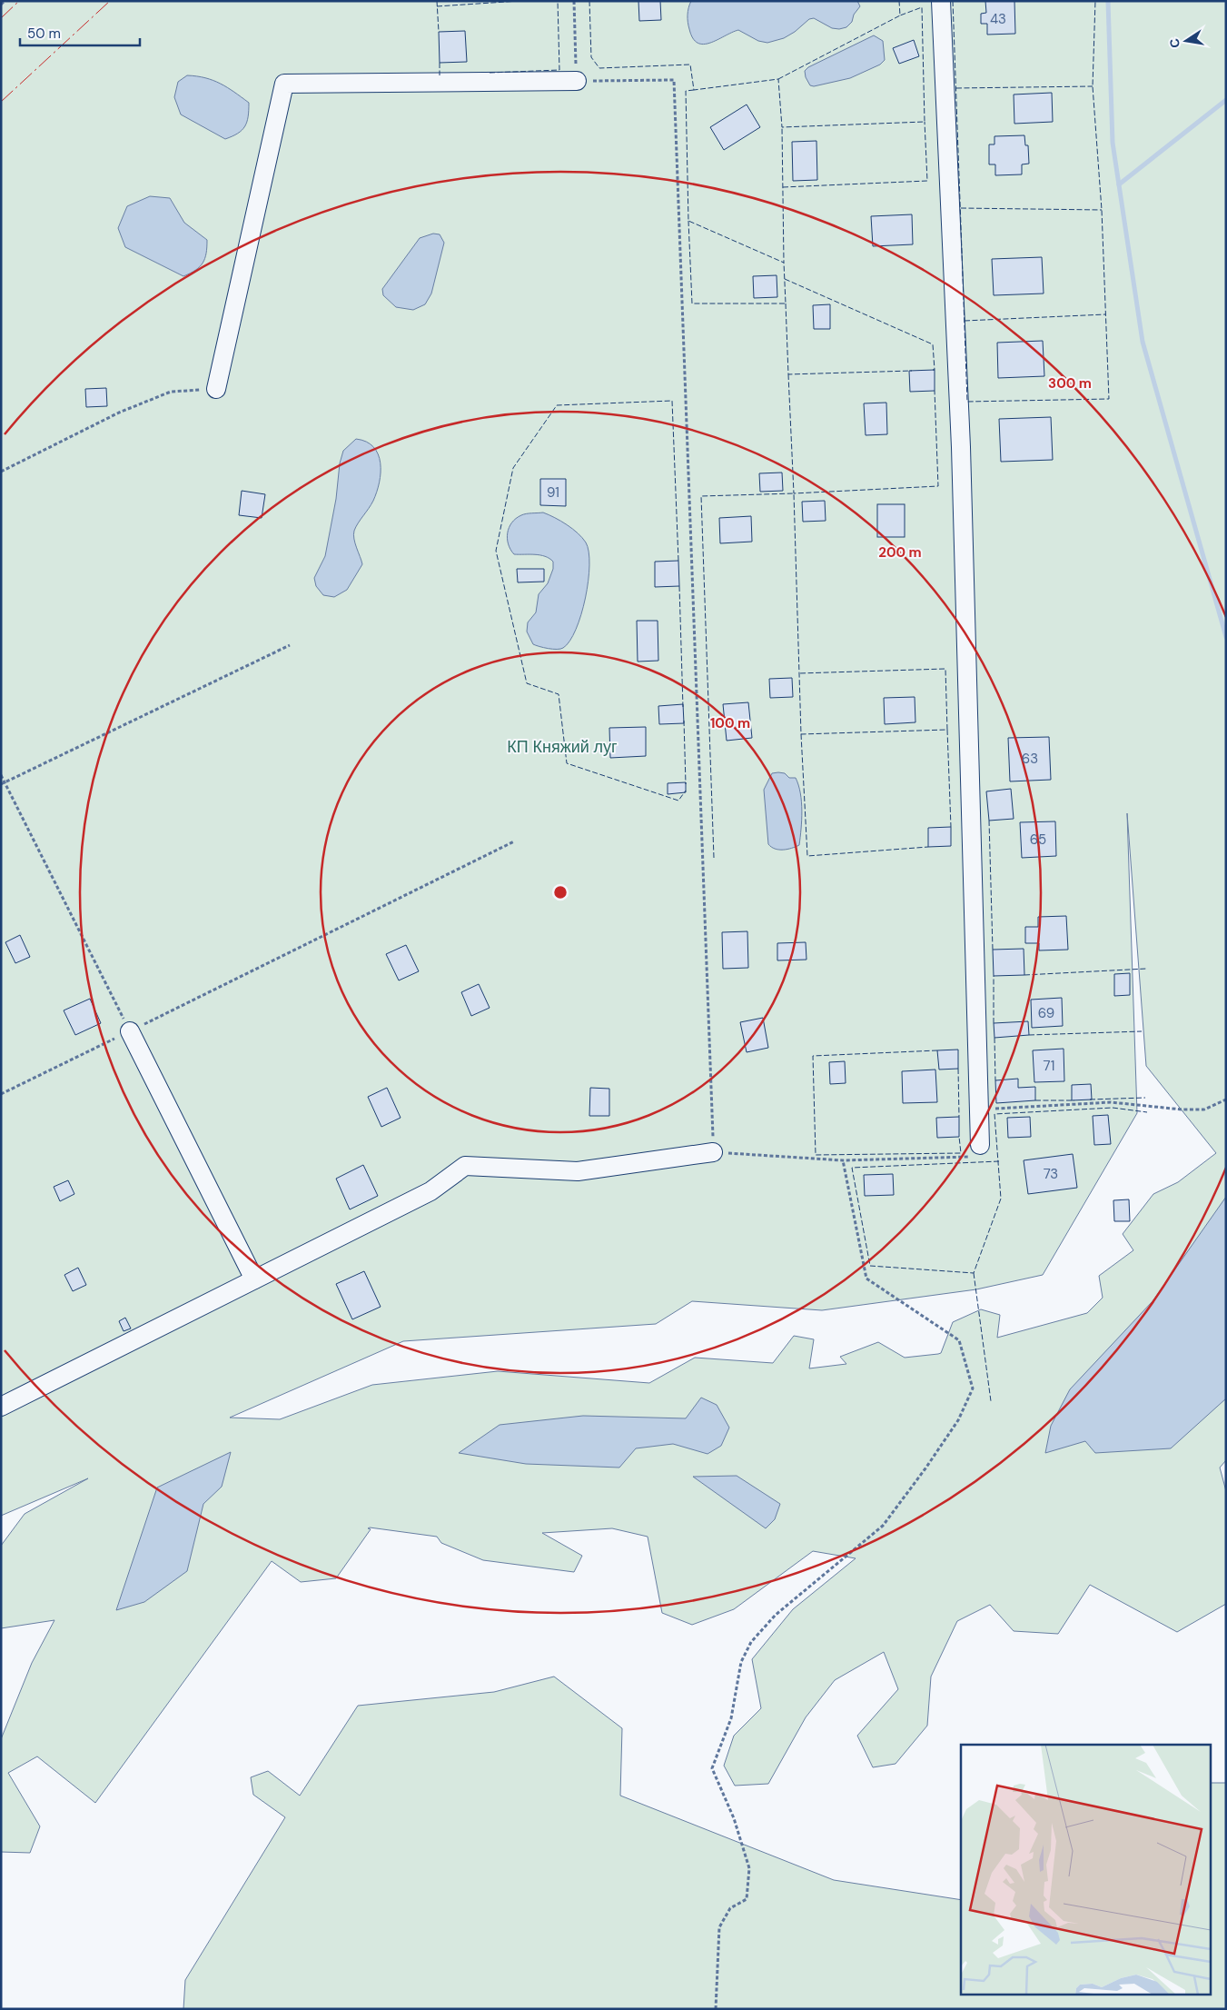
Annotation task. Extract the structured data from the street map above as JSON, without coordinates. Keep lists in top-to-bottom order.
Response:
{
  "parks": ["КП Княжий луг"],
  "house_numbers": [
    "43",
    "91",
    "63",
    "65",
    "69",
    "71",
    "73"
  ],
  "scale_bar": "50 m",
  "north": "left",
  "rings": ["300 m", "200 m", "100 m"]
}
